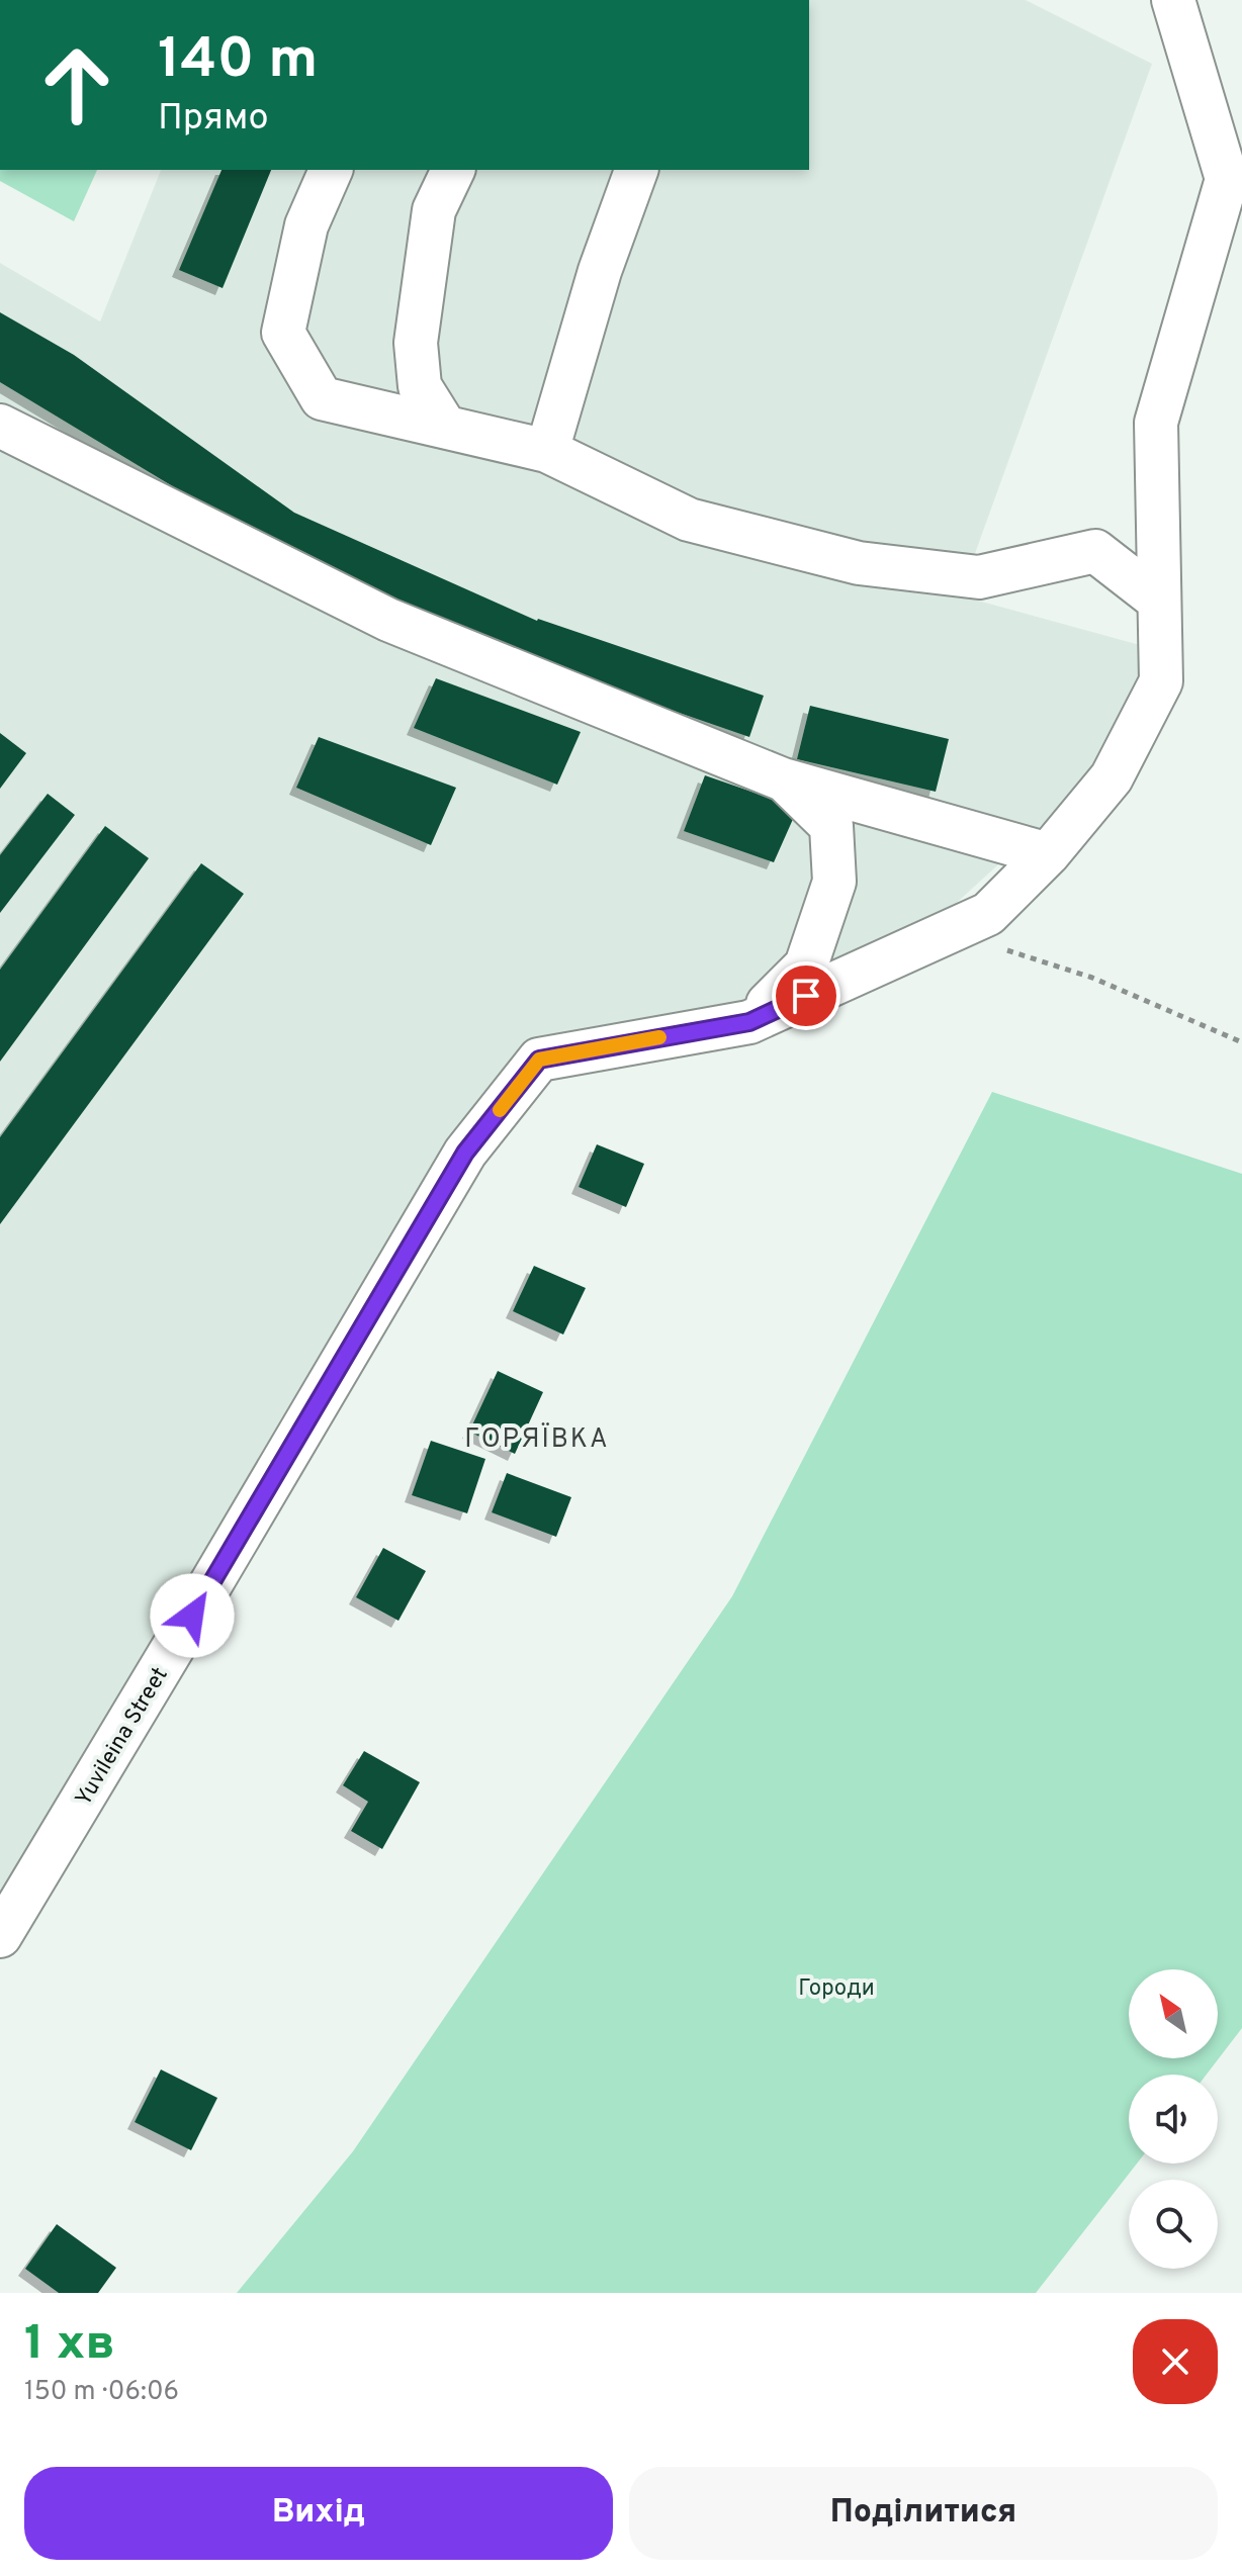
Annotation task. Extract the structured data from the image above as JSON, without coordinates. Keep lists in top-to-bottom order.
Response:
{
  "streets": {
    "street": ["Yuvileina Street"]
  },
  "districts": ["ГОРЯЇВКА"],
  "parks": ["Городи"],
  "north": "top left",
  "page": {
    "turn": ["140 m", "Прямо"],
    "heading": ["1 хв", "150 m · 06:06"],
    "buttons": ["Вихід", "Поділитися"]
  }
}
